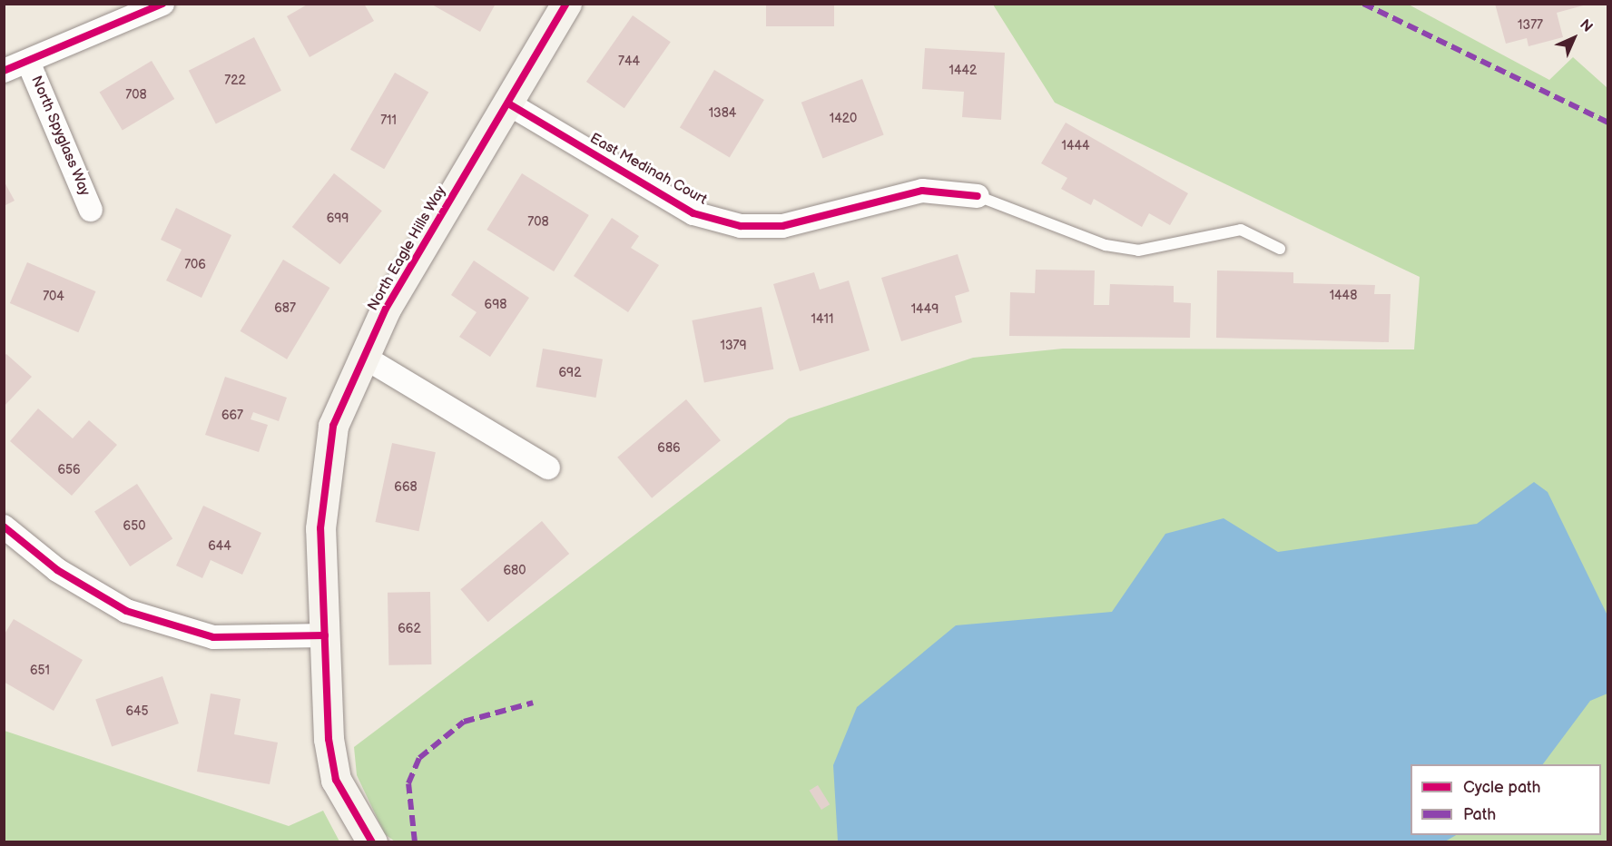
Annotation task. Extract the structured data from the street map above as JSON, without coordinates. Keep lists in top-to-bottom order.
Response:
{
  "streets": {
    "street": ["North Spyglass Way", "East Medinah Court", "North Eagle Hills Way"]
  },
  "crossings": [
    ["East Medinah Court", "North Eagle Hills Way"]
  ],
  "house_numbers": [
    "1377",
    "744",
    "1442",
    "722",
    "708",
    "1384",
    "1420",
    "711",
    "1444",
    "699",
    "708",
    "706",
    "1448",
    "704",
    "698",
    "687",
    "1449",
    "1411",
    "1379",
    "692",
    "667",
    "686",
    "656",
    "668",
    "650",
    "644",
    "680",
    "662",
    "651",
    "645"
  ],
  "legend": ["Cycle path", "Path"],
  "north": "top right"
}
